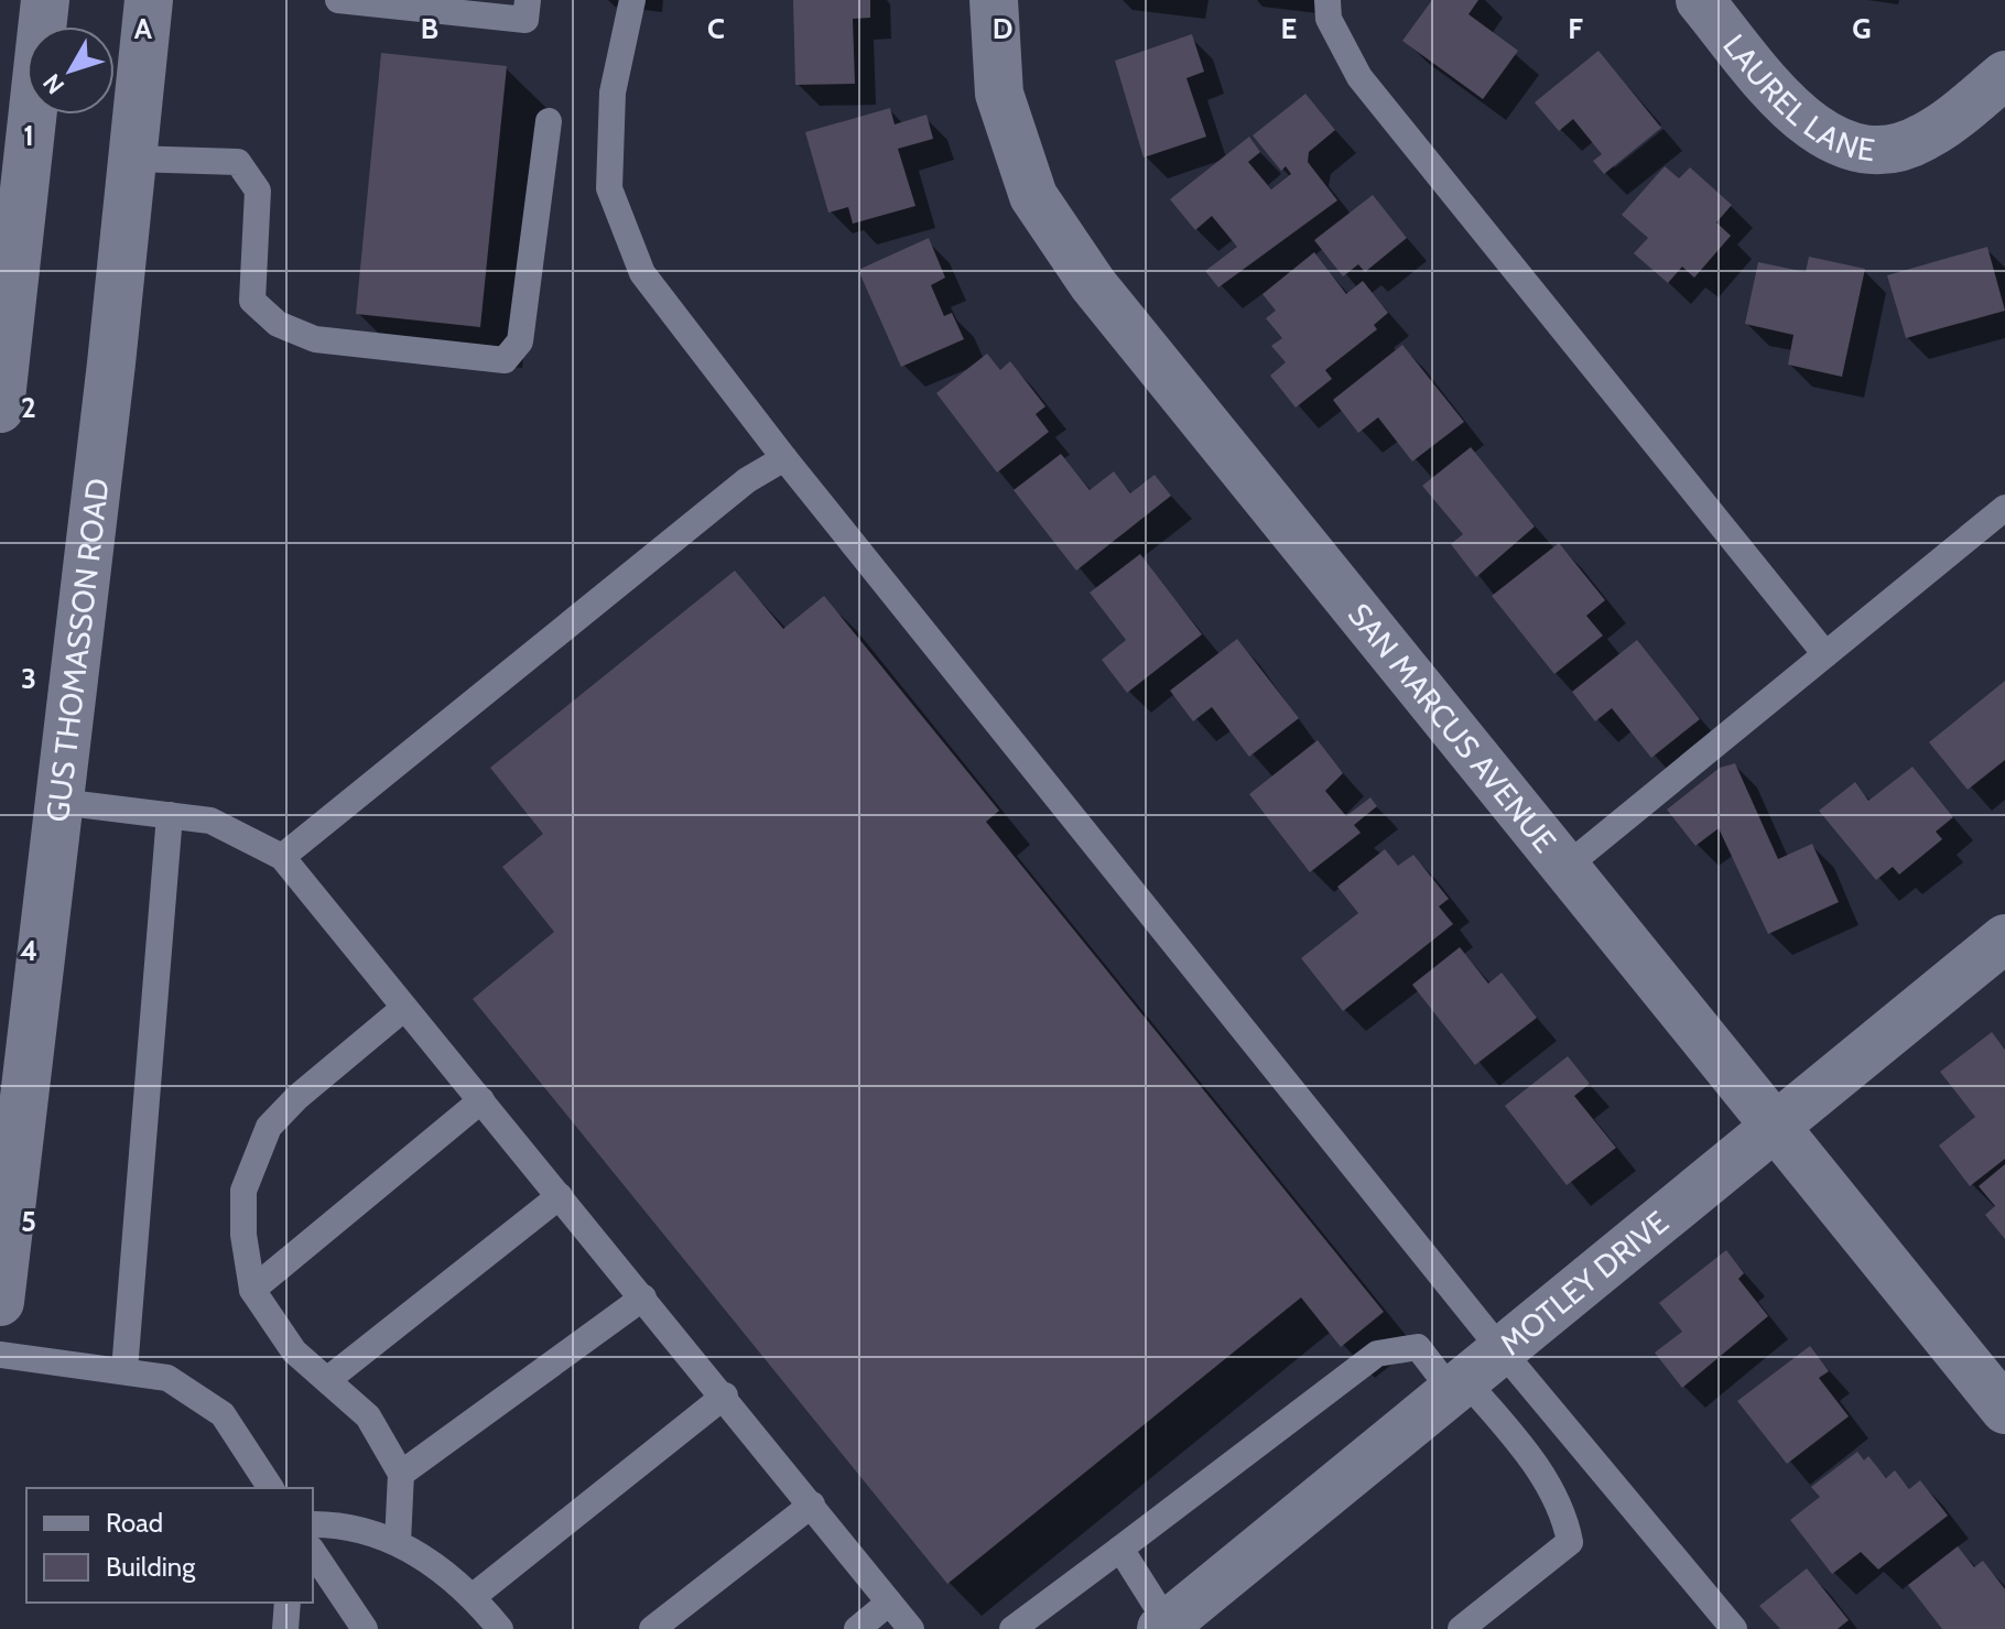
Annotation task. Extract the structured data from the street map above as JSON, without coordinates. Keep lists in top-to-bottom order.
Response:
{
  "streets": {
    "street": [
      "LAUREL LANE",
      "GUS THOMASSON ROAD",
      "SAN MARCUS AVENUE",
      "MOTLEY DRIVE"
    ]
  },
  "crossings": [
    ["SAN MARCUS AVENUE", "MOTLEY DRIVE"]
  ],
  "legend": ["Road", "Building"],
  "north": "bottom left",
  "grid": {
    "columns": [
      "A",
      "B",
      "C",
      "D",
      "E",
      "F",
      "G"
    ],
    "rows": [
      "1",
      "2",
      "3",
      "4",
      "5"
    ]
  }
}
